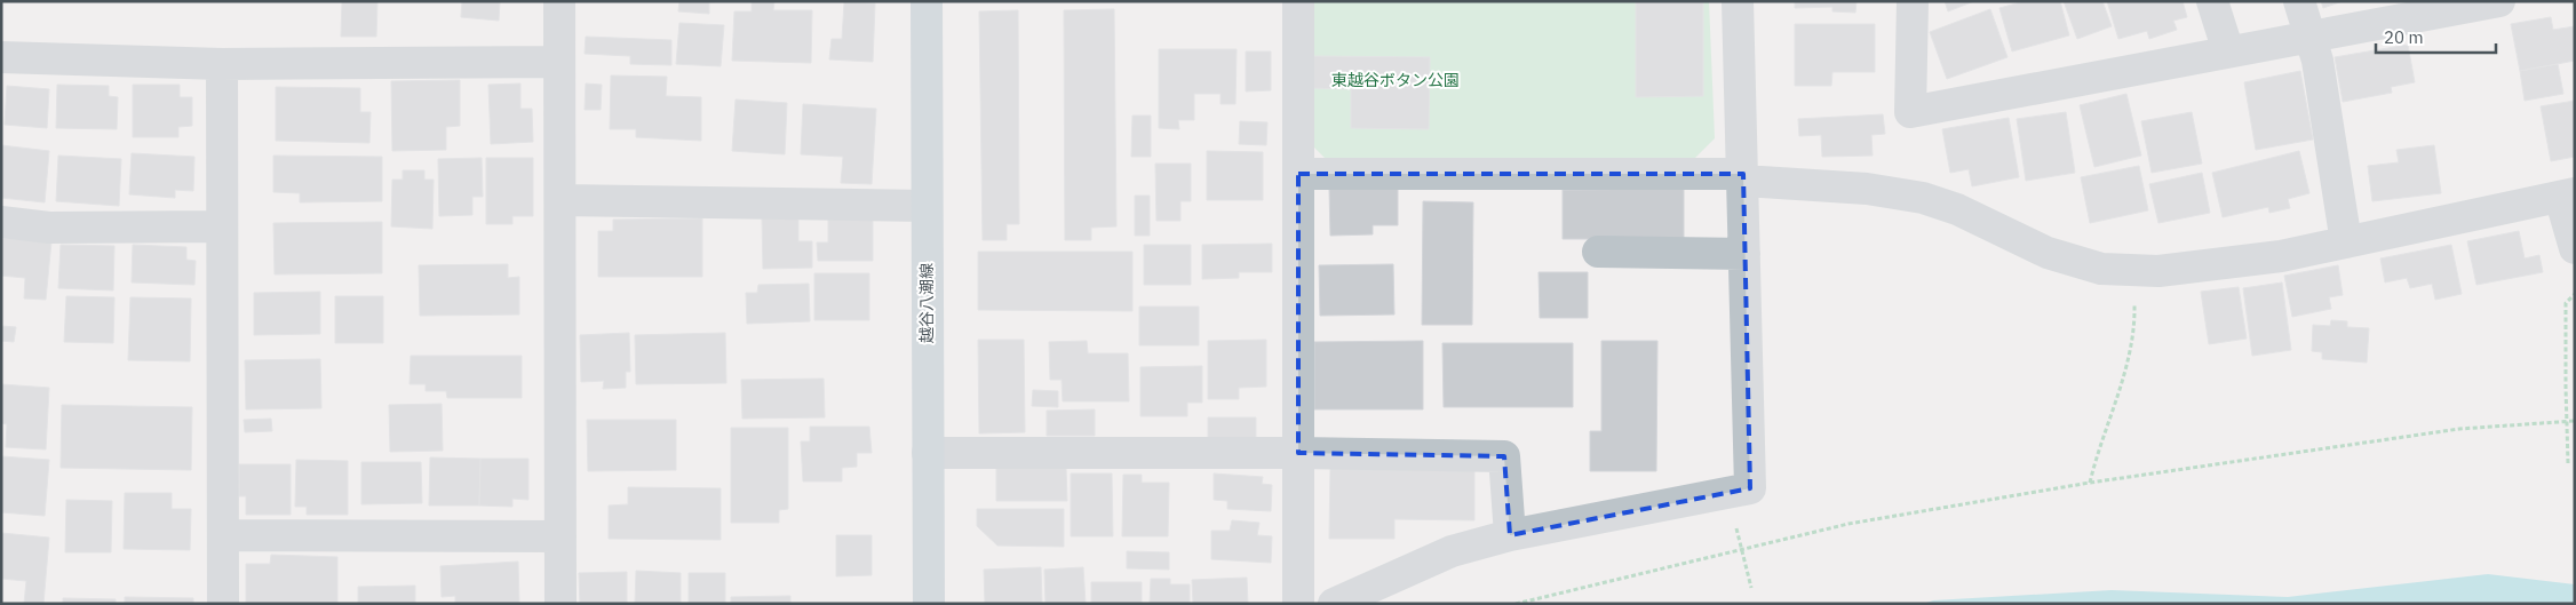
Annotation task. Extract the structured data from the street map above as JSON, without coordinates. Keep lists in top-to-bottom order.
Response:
{
  "streets": {
    "main road": ["越谷八潮線"]
  },
  "parks": ["東越谷ボタン公園"],
  "scale_bar": "20 m"
}
